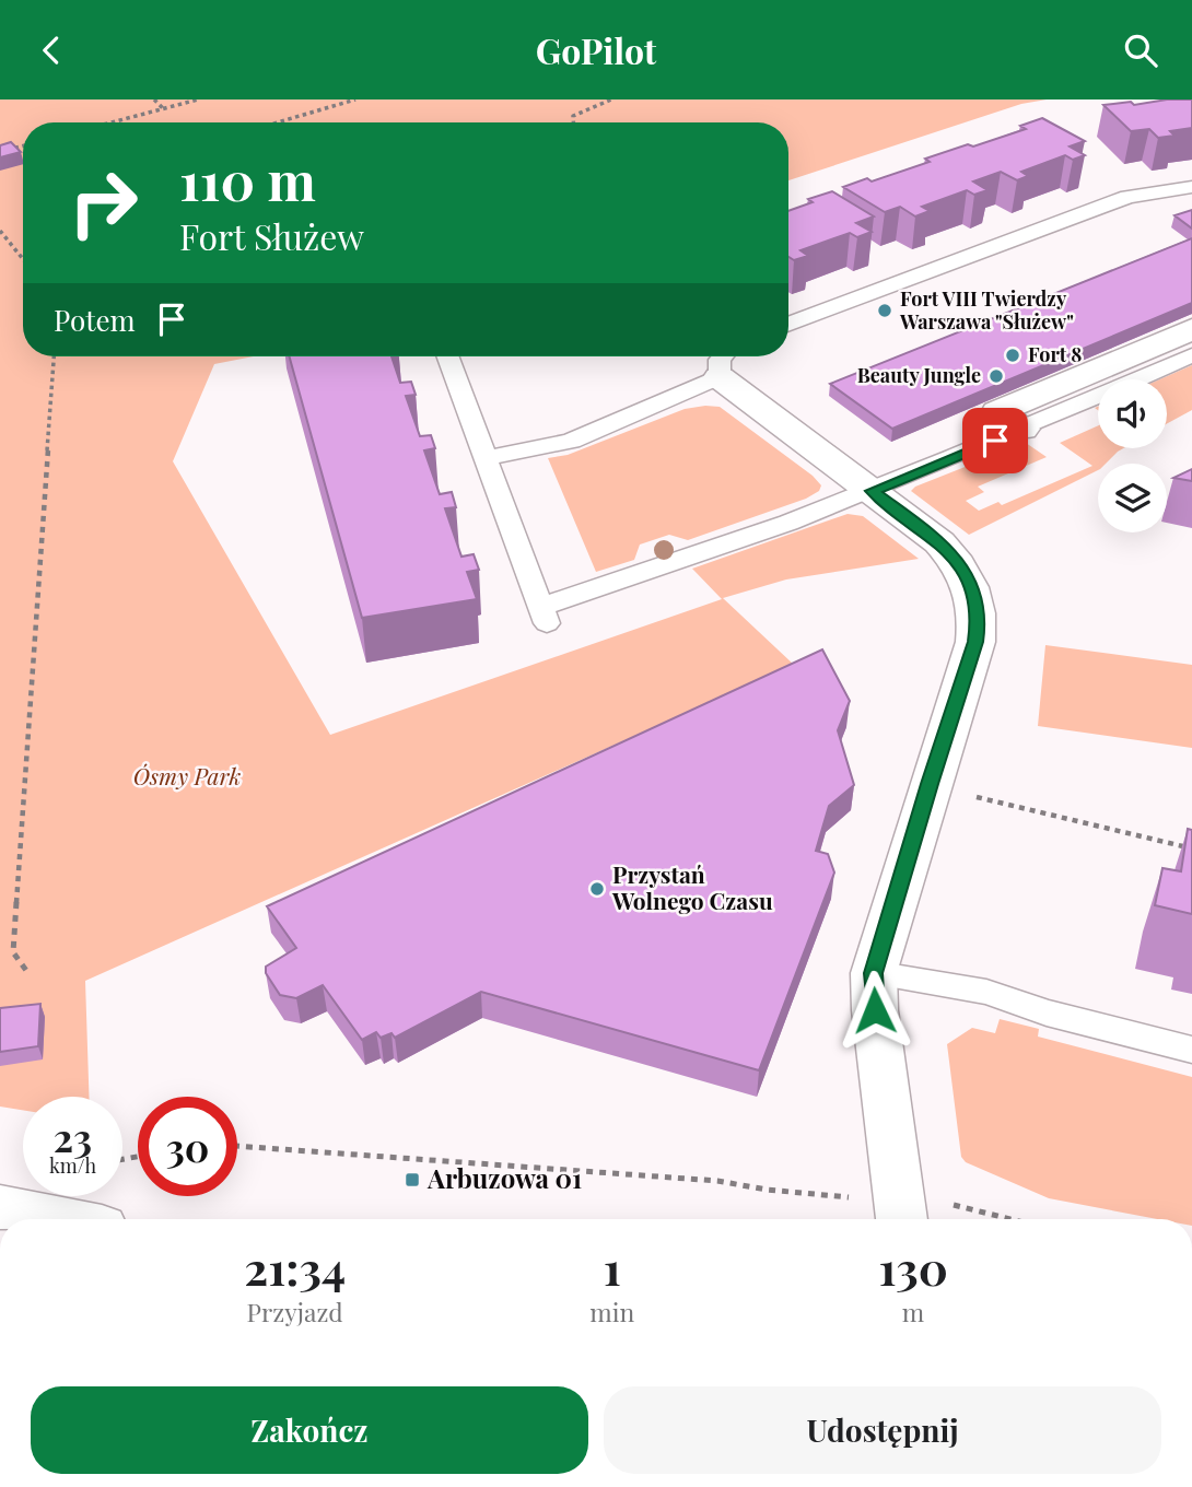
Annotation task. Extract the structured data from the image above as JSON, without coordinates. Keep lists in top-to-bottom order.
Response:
{
  "parks": ["Ósmy Park"],
  "places": {
    "other": [
      "Fort VIII Twierdzy Warszawa \"Służew\"",
      "Fort 8",
      "Beauty Jungle",
      "Przystań Wolnego Czasu"
    ],
    "transit": ["Arbuzowa 01"]
  },
  "page": {
    "header": "GoPilot",
    "turn": ["110 m", "Fort Służew"],
    "then": "Potem",
    "speed": "23 km/h",
    "limit": "30",
    "eta": [
      "21:34",
      "Przyjazd",
      "1",
      "min",
      "130",
      "m"
    ],
    "buttons": ["Zakończ", "Udostępnij"]
  }
}
